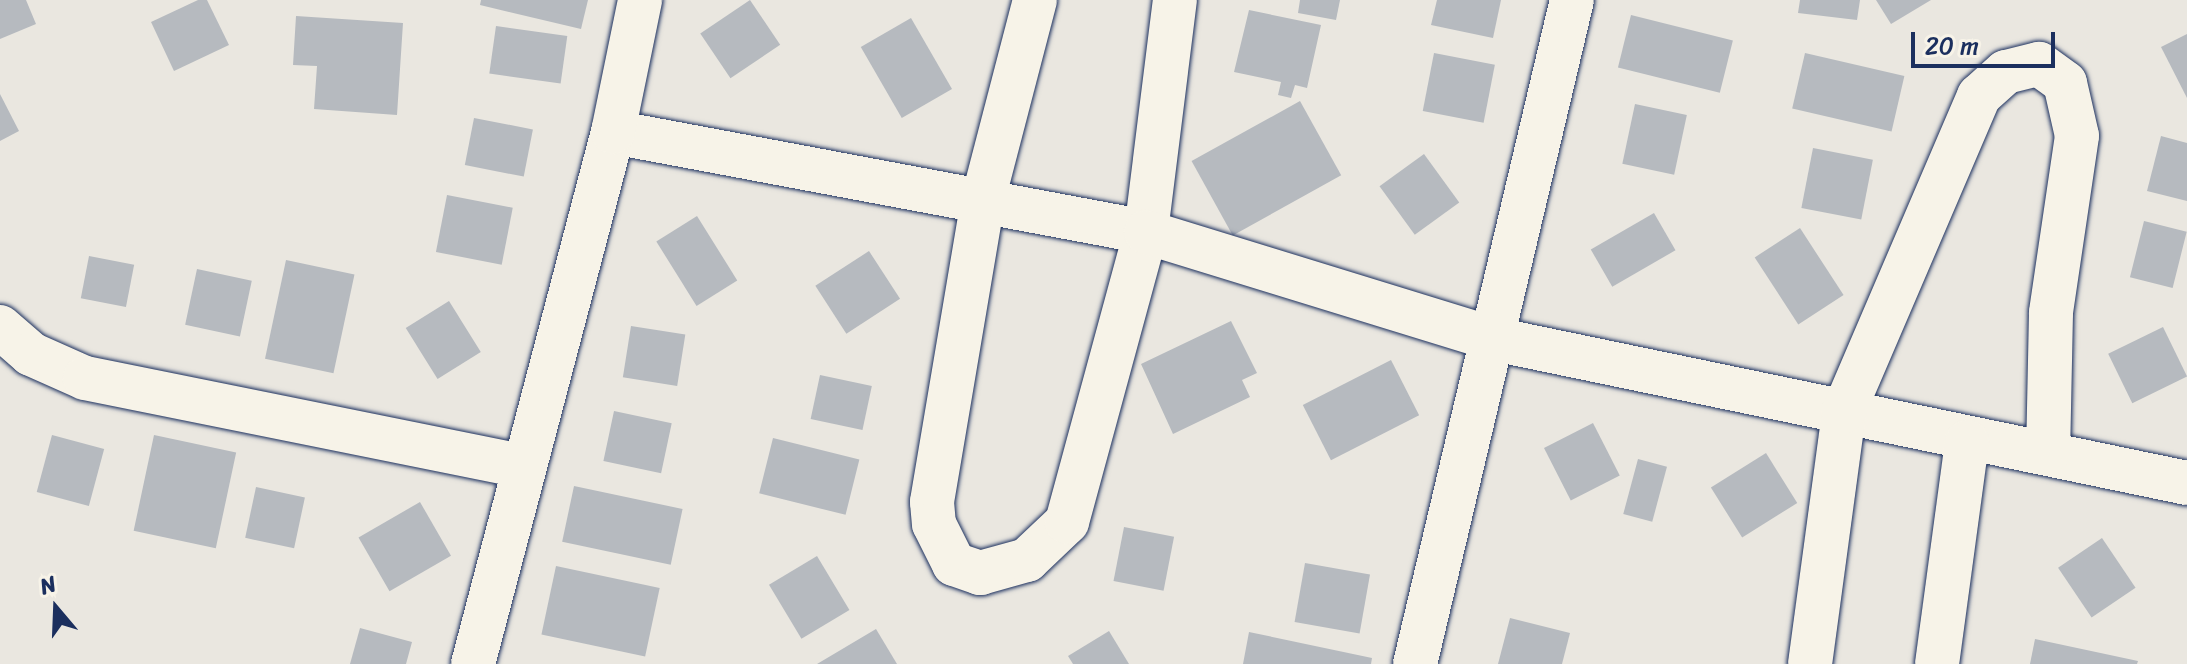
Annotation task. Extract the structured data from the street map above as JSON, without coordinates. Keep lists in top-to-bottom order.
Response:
{
  "scale_bar": "20 m",
  "north": "top"
}
